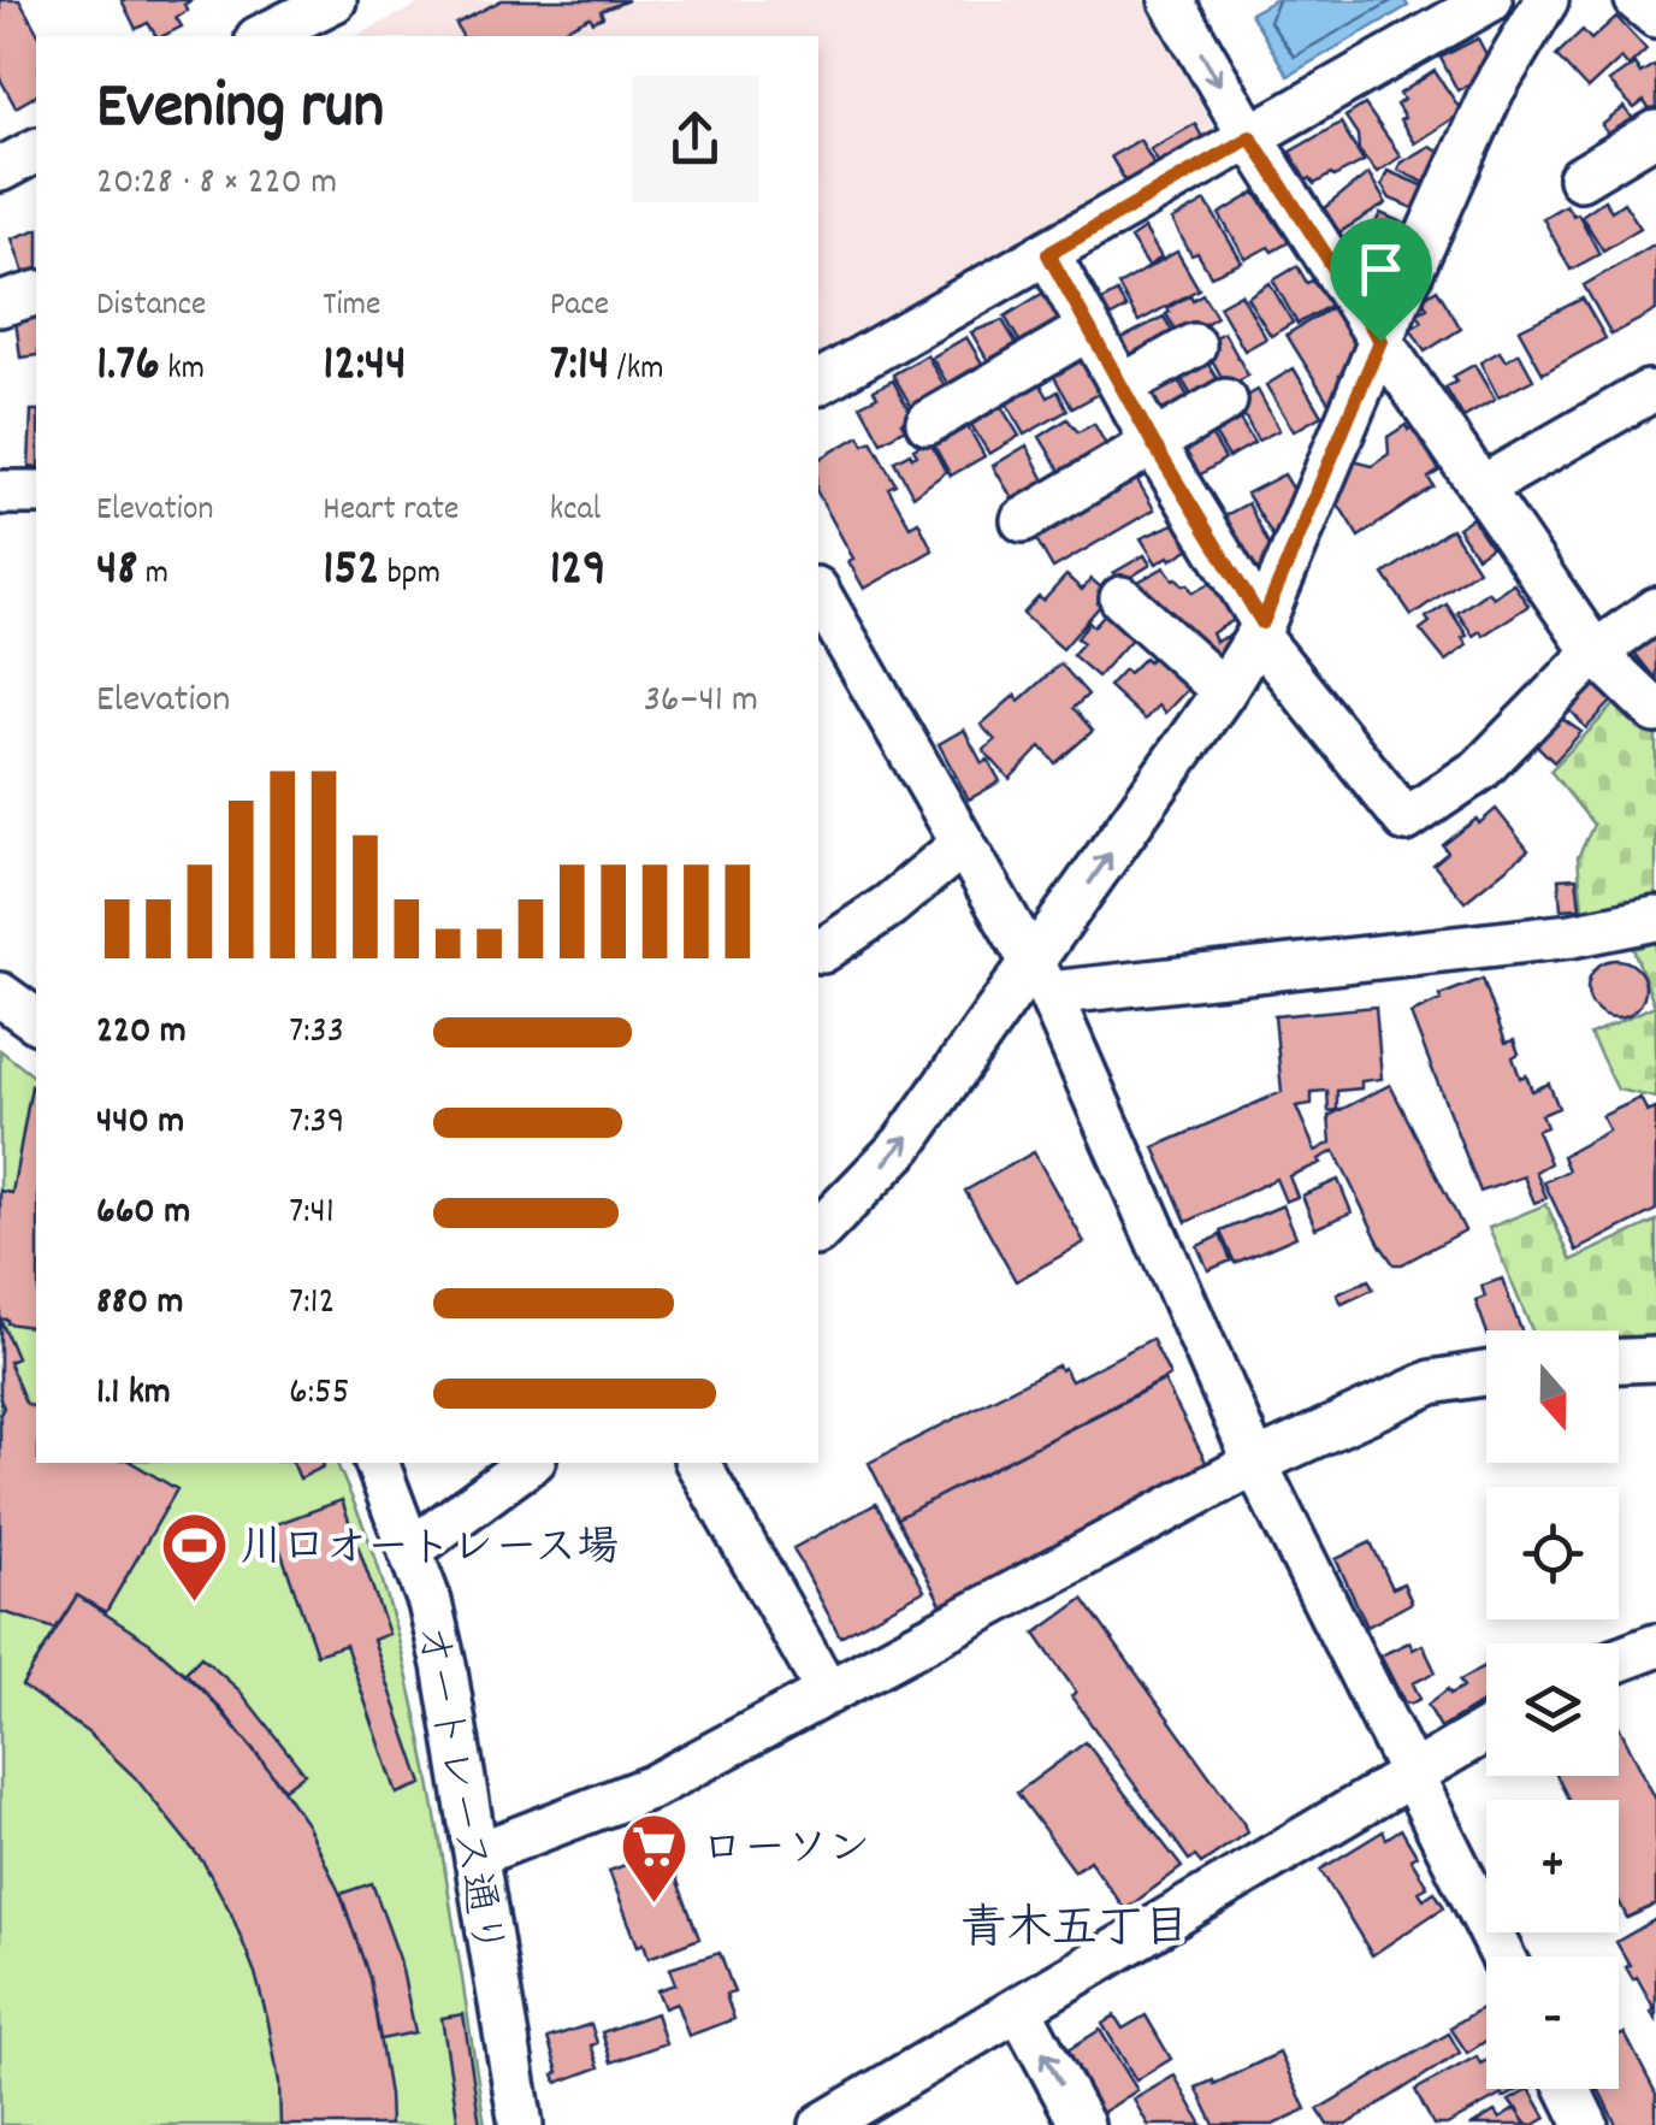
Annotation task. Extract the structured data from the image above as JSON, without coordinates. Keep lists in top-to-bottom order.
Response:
{
  "streets": {
    "street": ["オートレース通り"]
  },
  "districts": ["青木五丁目"],
  "places": {
    "sports": ["川口オートレース場"],
    "supermarket": ["ローソン"]
  },
  "north": "bottom",
  "page": {
    "heading": ["Evening run", "20:28 · 8 × 220 m"],
    "stats": [
      ["Distance", "1.76 km"],
      ["Time", "12:44"],
      ["Pace", "7:14 /km"],
      ["Elevation", "48 m"],
      ["Heart rate", "152 bpm"],
      ["kcal", "129"]
    ],
    "chart": ["Elevation", "36–41 m"],
    "list": [
      {
        "name": "220 m",
        "note": "7:33"
      },
      {
        "name": "440 m",
        "note": "7:39"
      },
      {
        "name": "660 m",
        "note": "7:41"
      },
      {
        "name": "880 m",
        "note": "7:12"
      },
      {
        "name": "1.1 km",
        "note": "6:55"
      }
    ],
    "map_buttons": ["+", "−"]
  }
}
